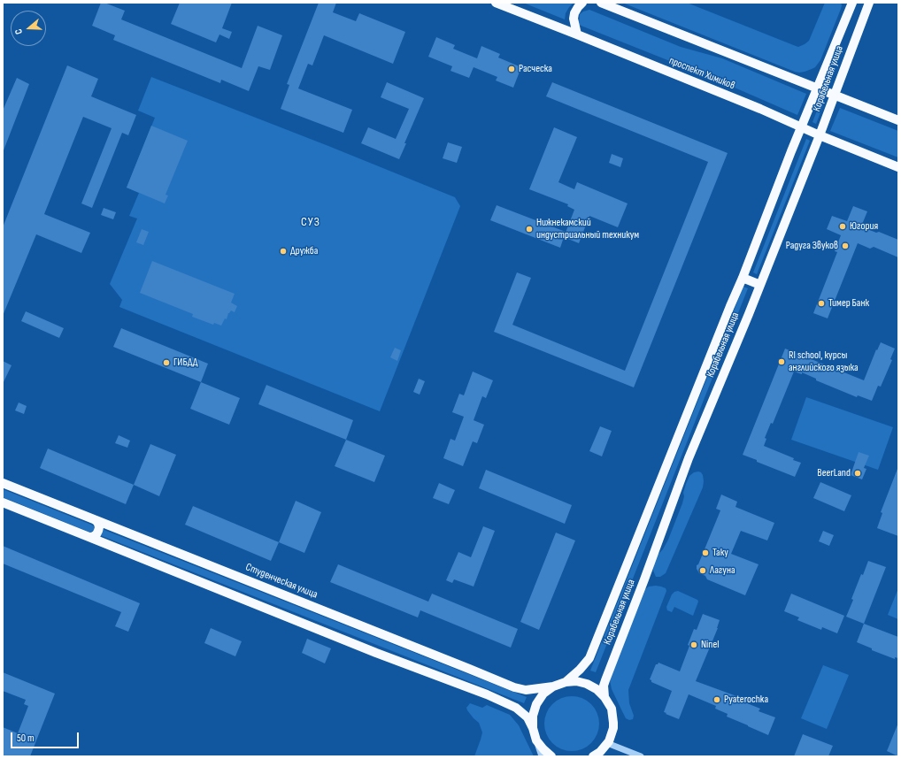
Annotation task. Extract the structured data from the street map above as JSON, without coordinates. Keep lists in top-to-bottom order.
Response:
{
  "streets": {
    "main road": ["проспект Химиков", "Корабельная улица", "Студенческая улица"]
  },
  "crossings": [
    ["проспект Химиков", "Корабельная улица"],
    ["Корабельная улица", "Студенческая улица"]
  ],
  "districts": ["СУЗ"],
  "places": [
    "Расческа",
    "Югория",
    "Нижнекамский индустриальный техникум",
    "Радуга Звуков",
    "Дружба",
    "Тимер Банк",
    "RI school, курсы английского языка",
    "ГИБДД",
    "BeerLand",
    "Таку",
    "Лагуна",
    "Ninel",
    "Pyaterochka"
  ],
  "scale_bar": "50 m",
  "north": "left"
}
